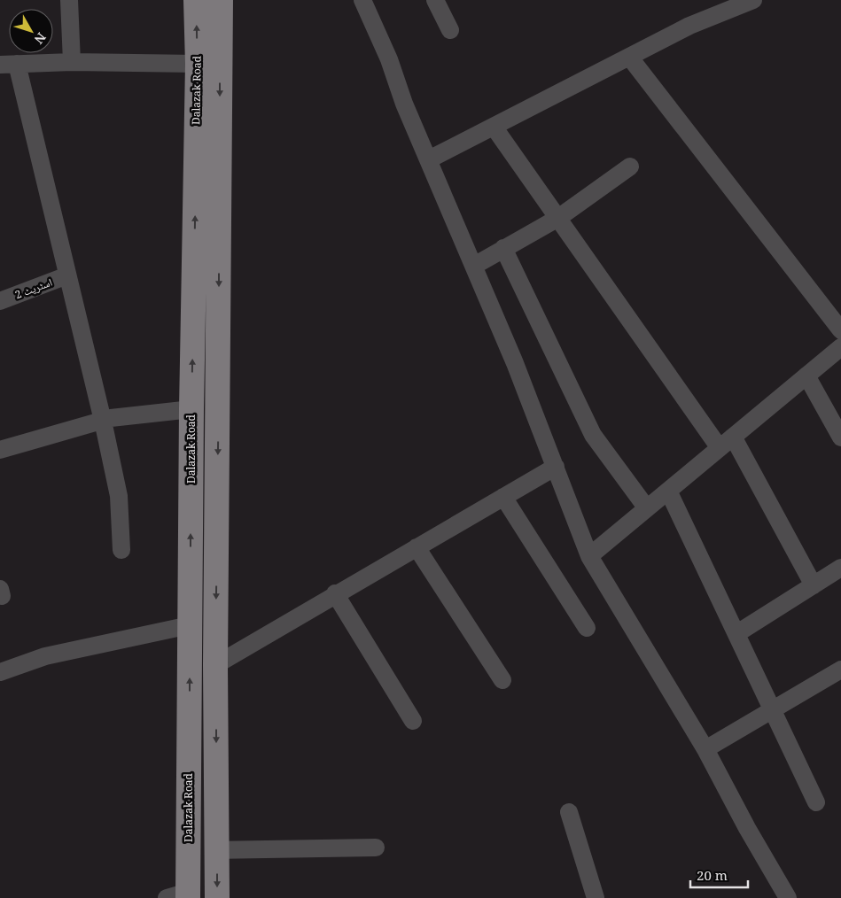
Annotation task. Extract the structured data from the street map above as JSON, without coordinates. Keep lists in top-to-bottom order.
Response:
{
  "streets": {
    "main road": ["Dalazak Road"],
    "street": ["اسٹریٹ 2"]
  },
  "scale_bar": "20 m",
  "north": "bottom right"
}
